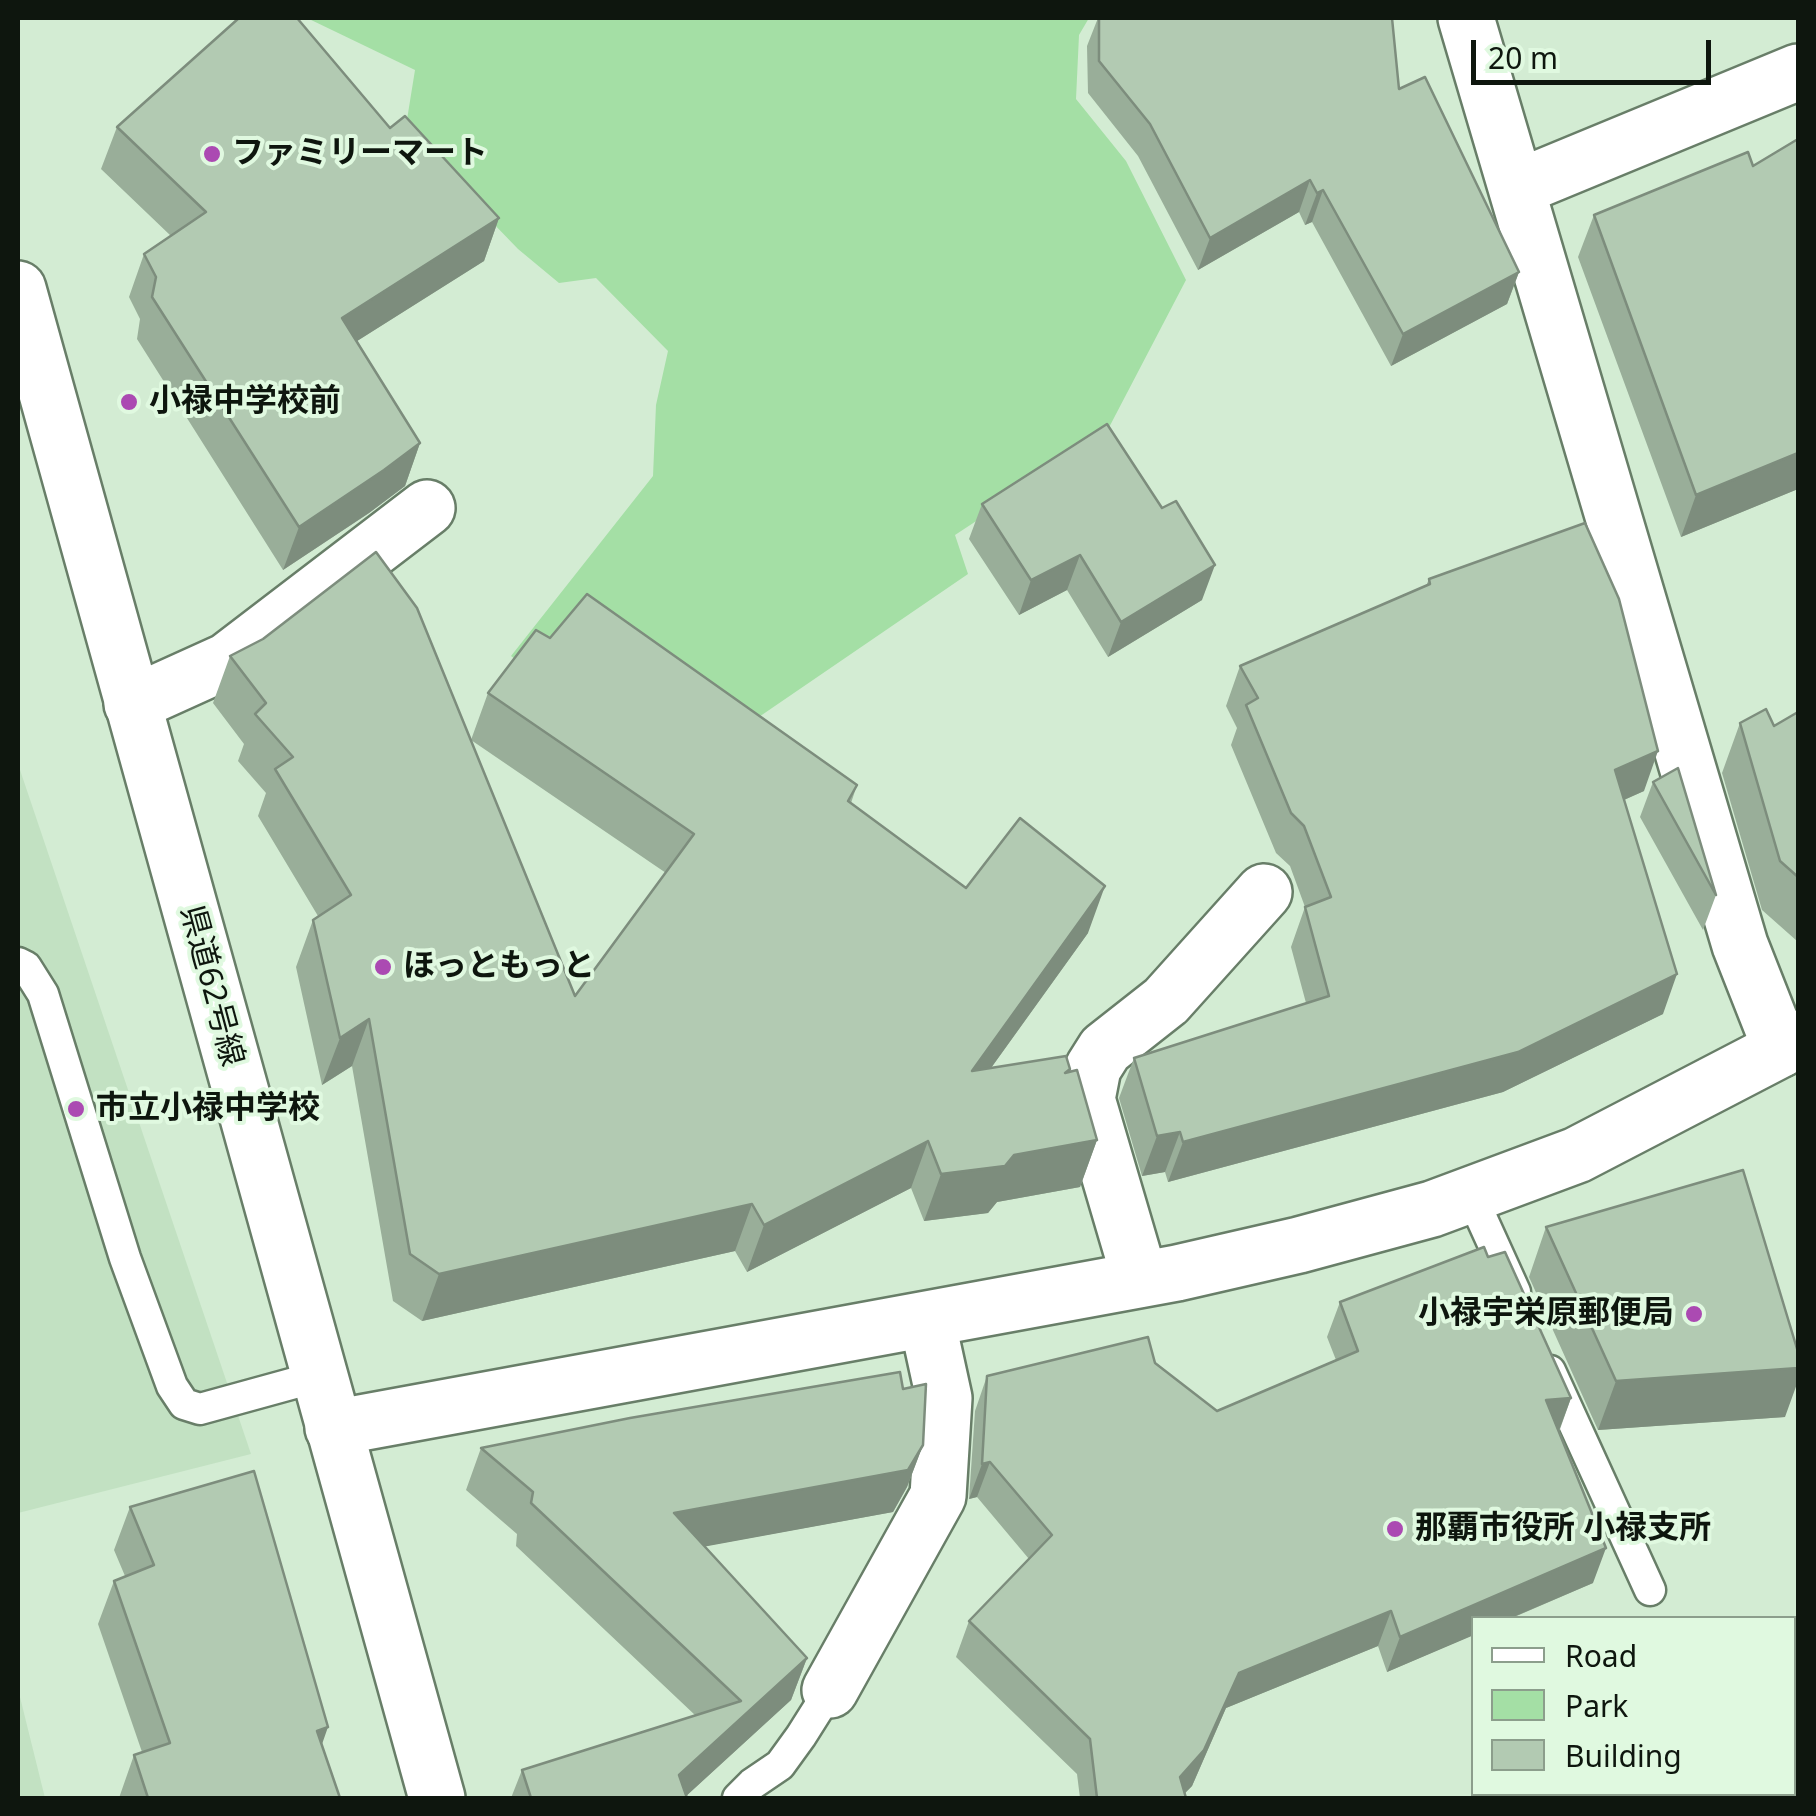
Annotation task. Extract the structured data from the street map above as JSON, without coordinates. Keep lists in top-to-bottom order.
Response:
{
  "streets": {
    "street": ["県道62号線"]
  },
  "places": [
    "ファミリーマート",
    "小禄中学校前",
    "ほっともっと",
    "市立小禄中学校",
    "小禄宇栄原郵便局",
    "那覇市役所 小禄支所"
  ],
  "legend": ["Road", "Park", "Building"],
  "scale_bar": "20 m"
}
